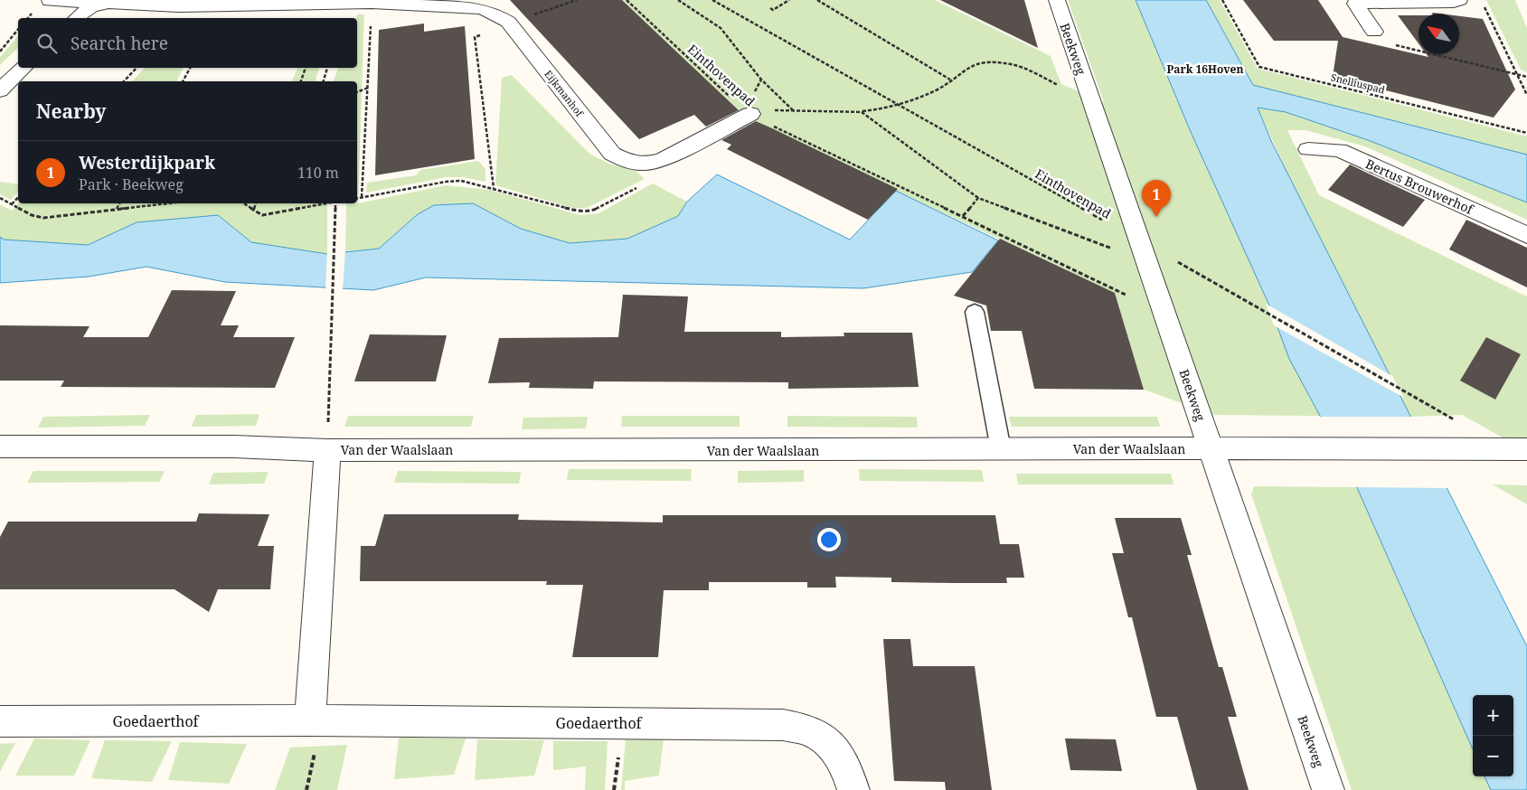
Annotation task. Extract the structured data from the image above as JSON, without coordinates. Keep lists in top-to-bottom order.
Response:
{
  "streets": {
    "street": [
      "Beekweg",
      "Eijkmanhof",
      "Bertus Brouwerhof",
      "Van der Waalslaan",
      "Goedaerthof"
    ],
    "path": ["Einthovenpad", "Snelliuspad"]
  },
  "crossings": [
    ["Beekweg", "Einthovenpad"],
    ["Beekweg", "Van der Waalslaan"],
    ["Einthovenpad", "Eijkmanhof"]
  ],
  "districts": ["Park 16Hoven"],
  "north": "top left",
  "page": {
    "search": "Search here",
    "heading": "Nearby",
    "list": [
      {
        "mark": "1",
        "name": "Westerdijkpark",
        "note": "Park · Beekweg",
        "value": "110 m"
      }
    ],
    "pins": "1",
    "map_buttons": ["+", "−"]
  }
}
